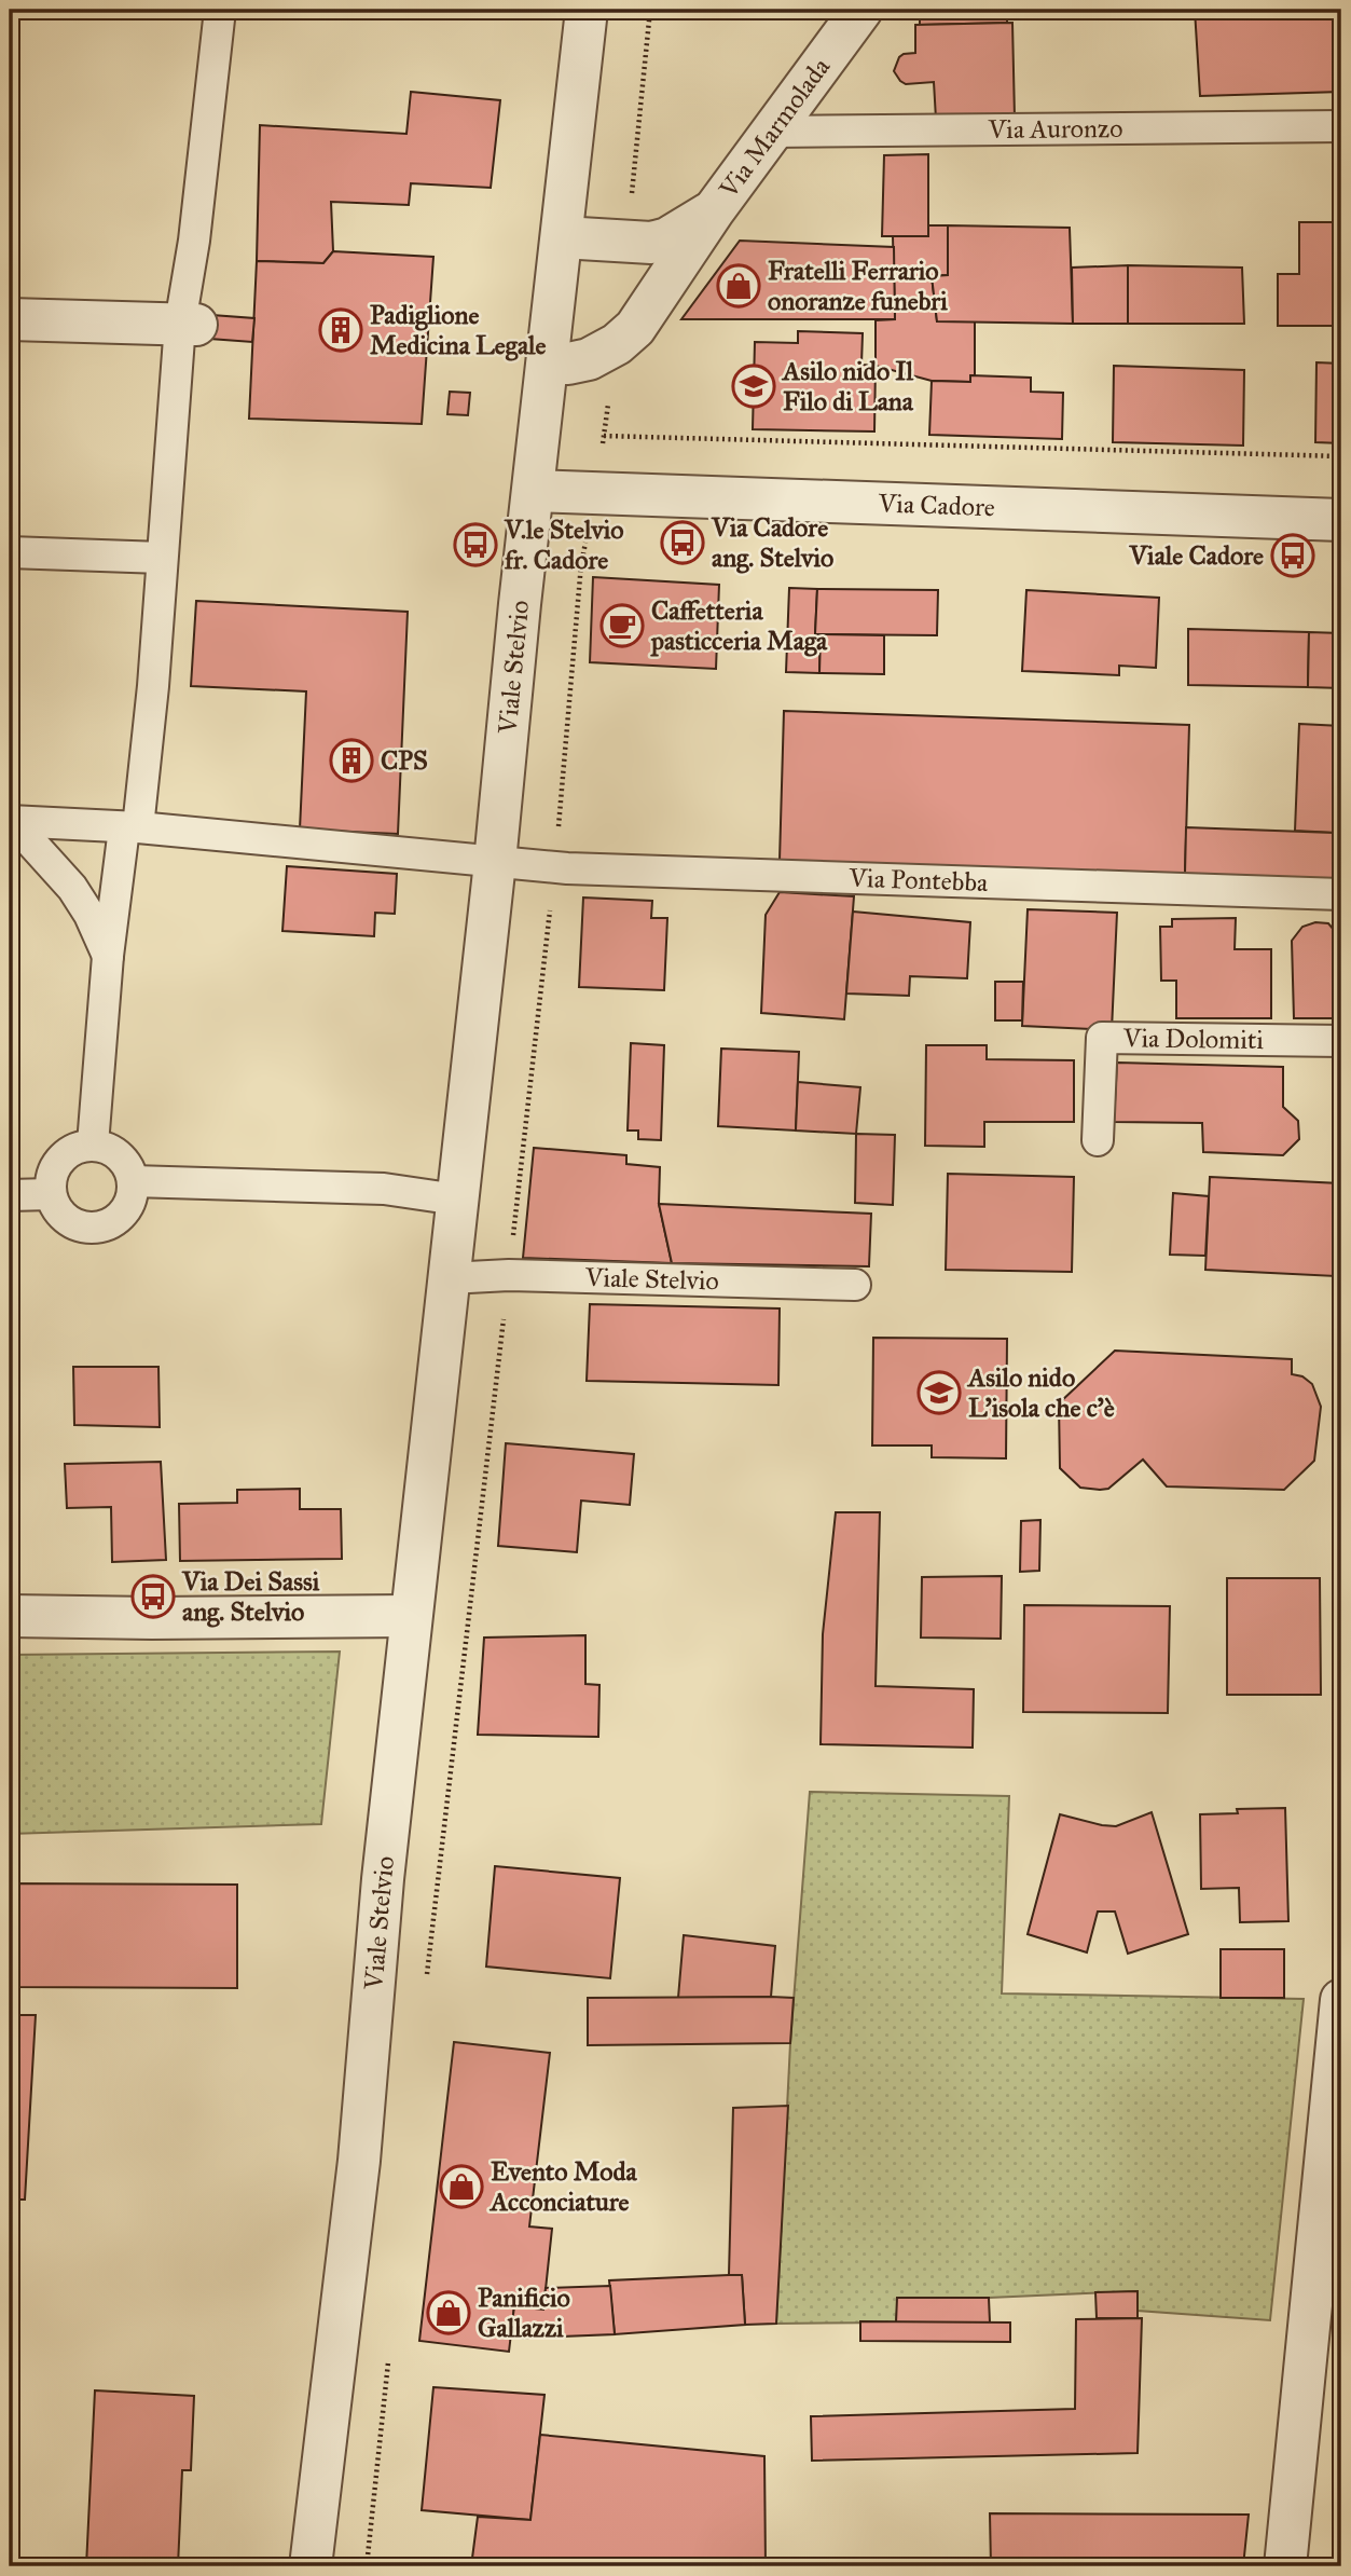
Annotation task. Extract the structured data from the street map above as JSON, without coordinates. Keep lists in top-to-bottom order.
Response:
{
  "streets": {
    "street": ["Via Marmolada", "Via Cadore", "Viale Stelvio"],
    "lane": ["Via Auronzo", "Via Pontebba", "Via Dolomiti"]
  },
  "crossings": [
    ["Via Marmolada", "Via Auronzo"],
    ["Via Marmolada", "Viale Stelvio"],
    ["Via Cadore", "Viale Stelvio"],
    ["Viale Stelvio", "Via Pontebba"]
  ],
  "places": {
    "shop": ["Fratelli Ferrario onoranze funebri", "Evento Moda Acconciature", "Panificio Gallazzi"],
    "building": ["Padiglione Medicina Legale", "CPS"],
    "school or university": ["Asilo nido Il Filo di Lana", "Asilo nido L'isola che c'è"],
    "bus stop": [
      "Via Cadore ang. Stelvio",
      "V.le Stelvio fr. Cadore",
      "Viale Cadore",
      "Via Dei Sassi ang. Stelvio"
    ],
    "cafe": ["Caffetteria pasticceria Maga"]
  }
}
